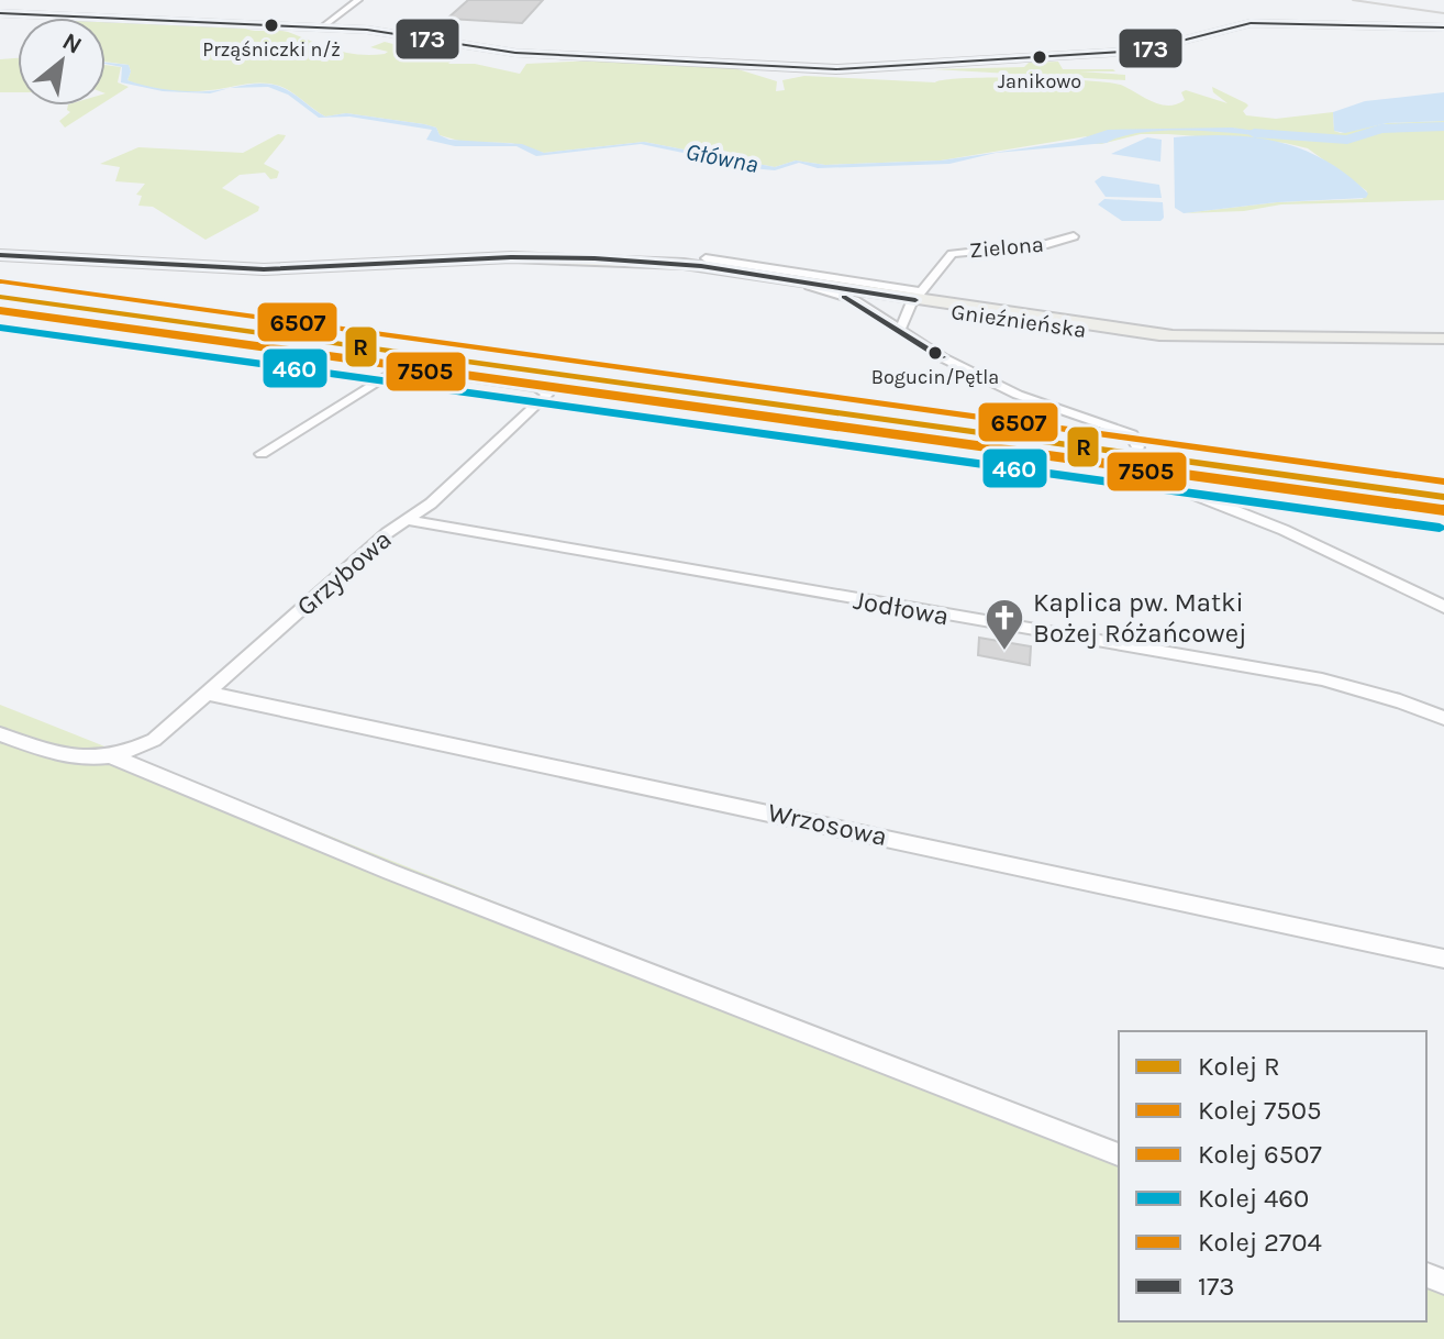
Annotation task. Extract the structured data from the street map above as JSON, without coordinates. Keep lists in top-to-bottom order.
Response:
{
  "streets": {
    "main road": ["Gnieźnieńska"],
    "street": [
      "Zielona",
      "Grzybowa",
      "Jodłowa",
      "Wrzosowa"
    ]
  },
  "crossings": [
    ["Zielona", "Gnieźnieńska"],
    ["Grzybowa", "Jodłowa"],
    ["Grzybowa", "Wrzosowa"]
  ],
  "water": ["Główna"],
  "places": {
    "other": ["Prząśniczki n/ż", "Janikowo", "Bogucin/Pętla"],
    "church": ["Kaplica pw. Matki Bożej Różańcowej"]
  },
  "lines": [
    "transit line 173",
    "rail line 6507",
    "rail line R",
    "rail line 2704",
    "rail line 7505",
    "rail line 460"
  ],
  "legend": [
    "Kolej R",
    "Kolej 7505",
    "Kolej 6507",
    "Kolej 460",
    "Kolej 2704",
    "173"
  ],
  "north": "top right"
}
